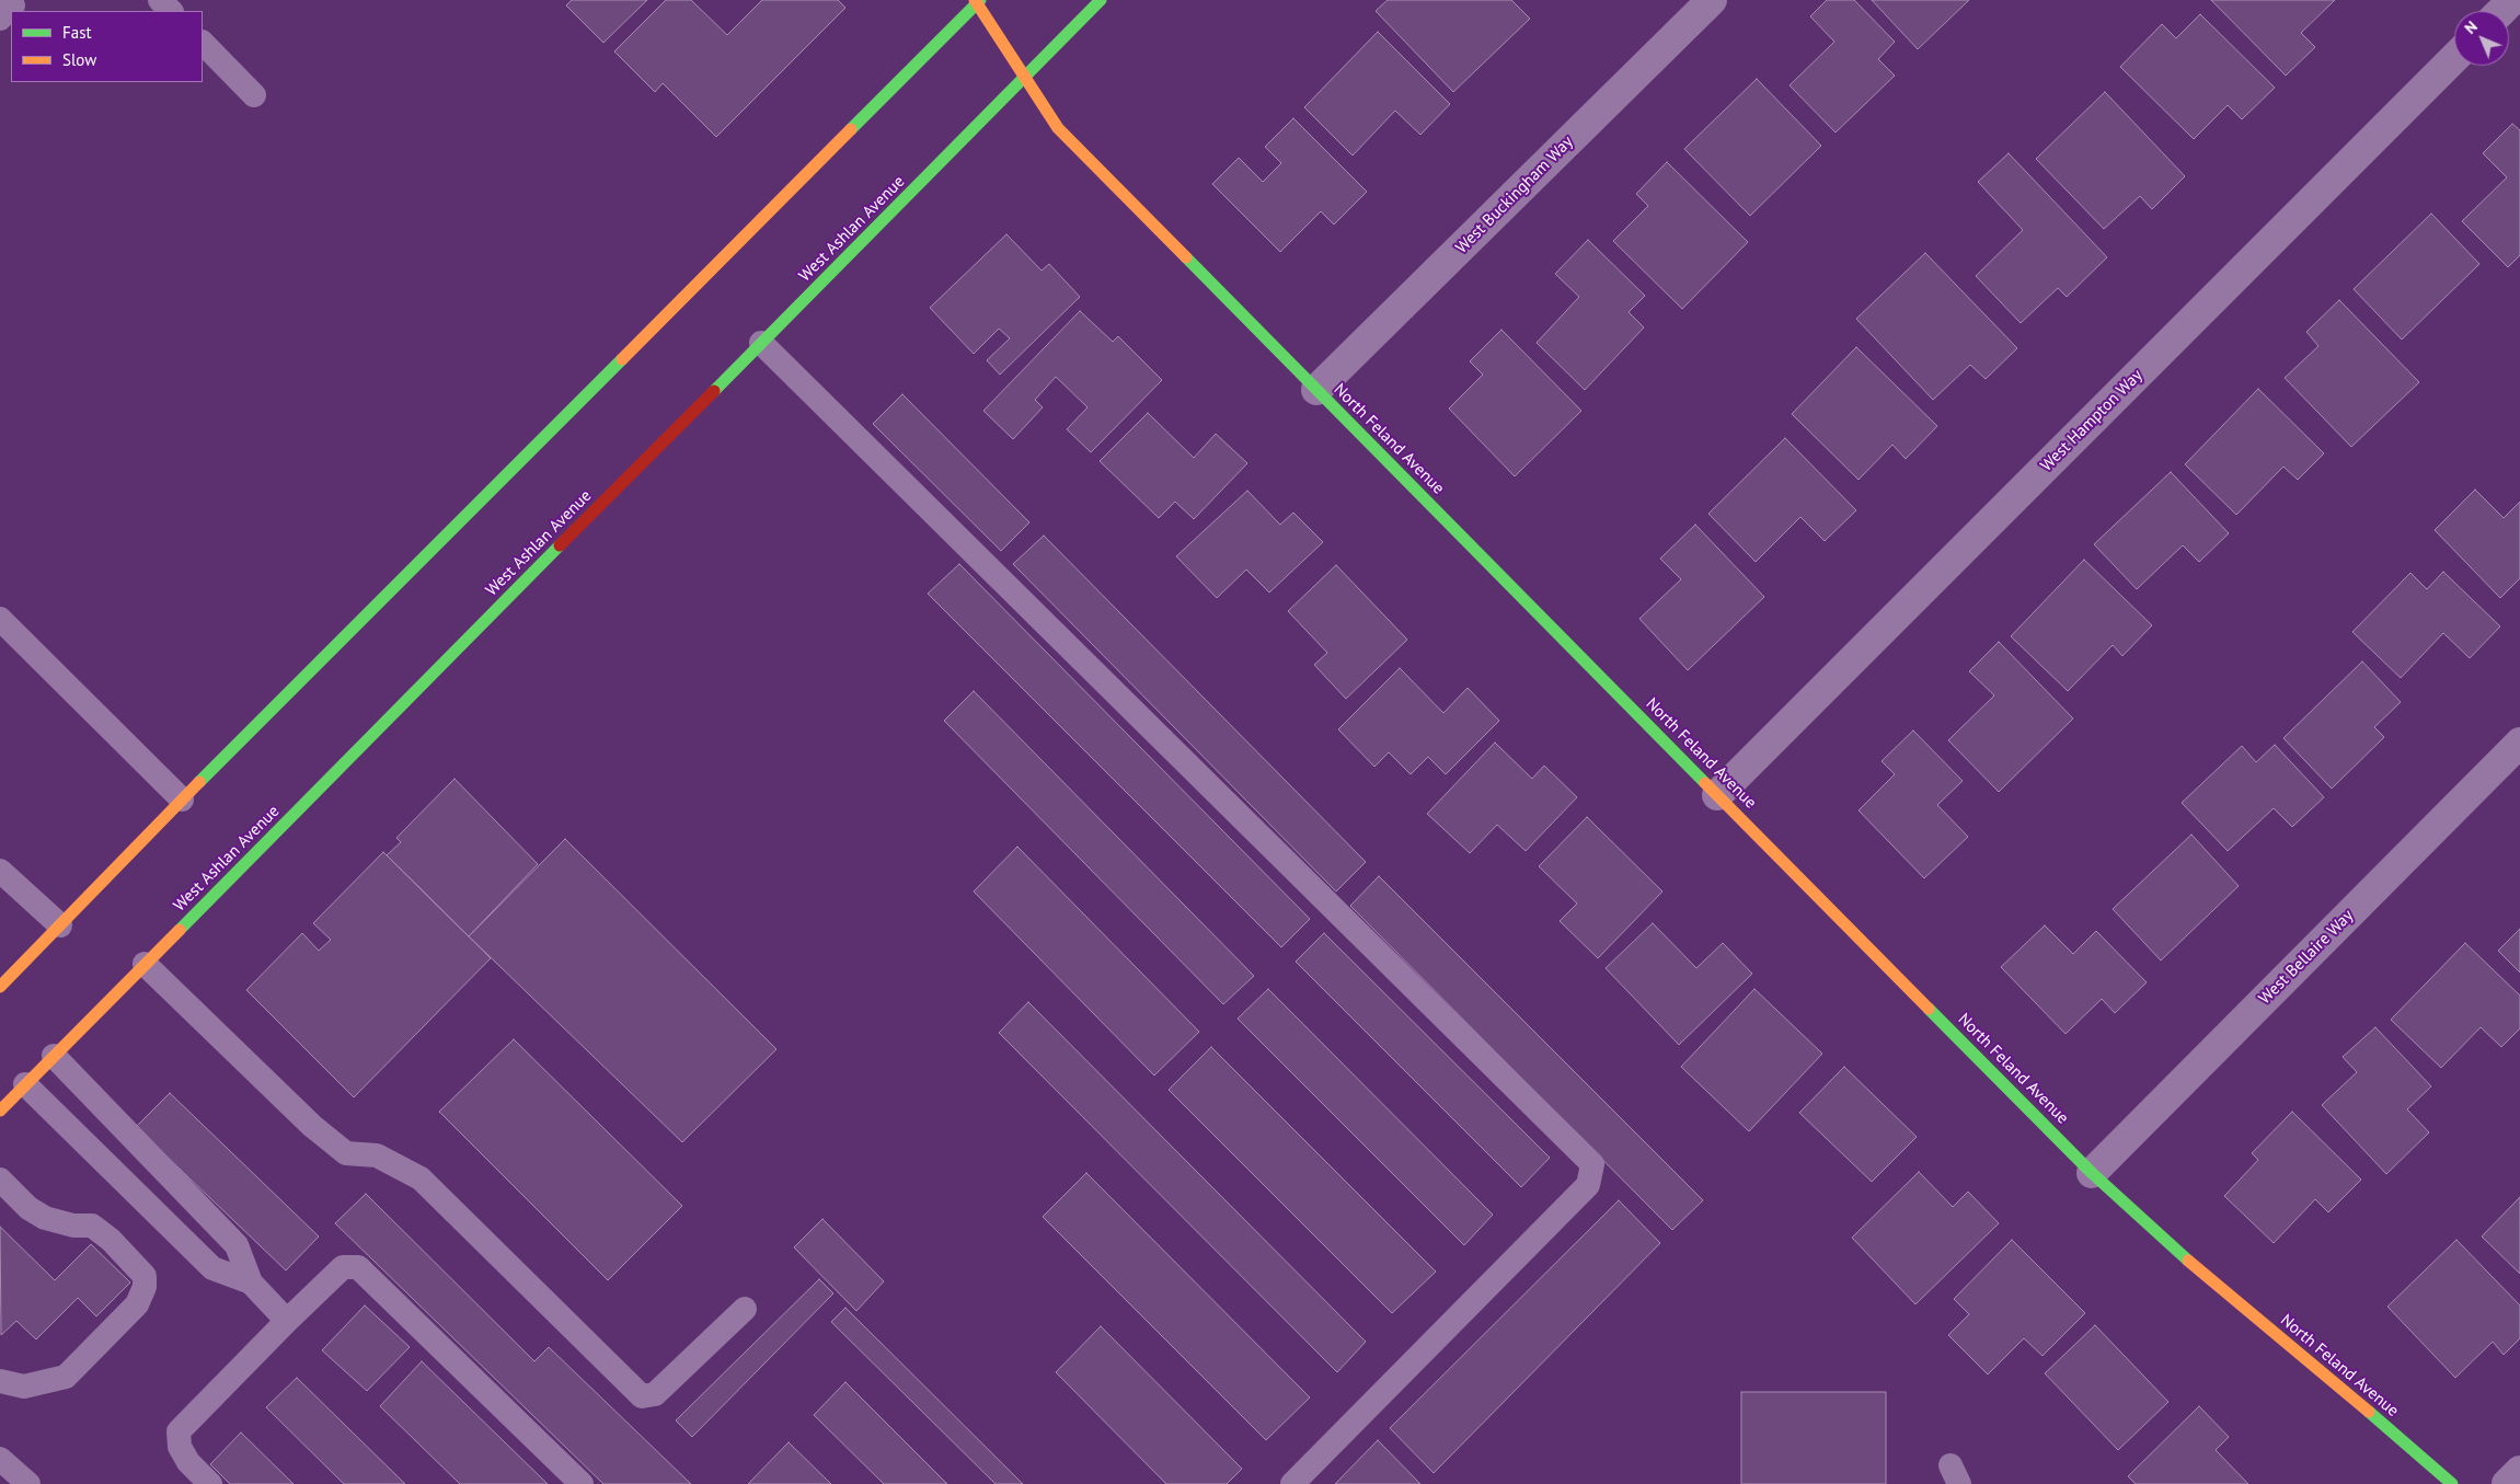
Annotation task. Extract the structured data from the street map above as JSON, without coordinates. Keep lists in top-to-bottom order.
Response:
{
  "streets": {
    "main road": ["West Ashlan Avenue", "North Feland Avenue"],
    "street": ["West Buckingham Way", "West Hampton Way", "West Bellaire Way"]
  },
  "crossings": [
    ["West Buckingham Way", "North Feland Avenue"],
    ["West Ashlan Avenue", "North Feland Avenue"],
    ["West Hampton Way", "North Feland Avenue"],
    ["North Feland Avenue", "West Bellaire Way"]
  ],
  "legend": ["Fast", "Slow"],
  "north": "top left"
}
